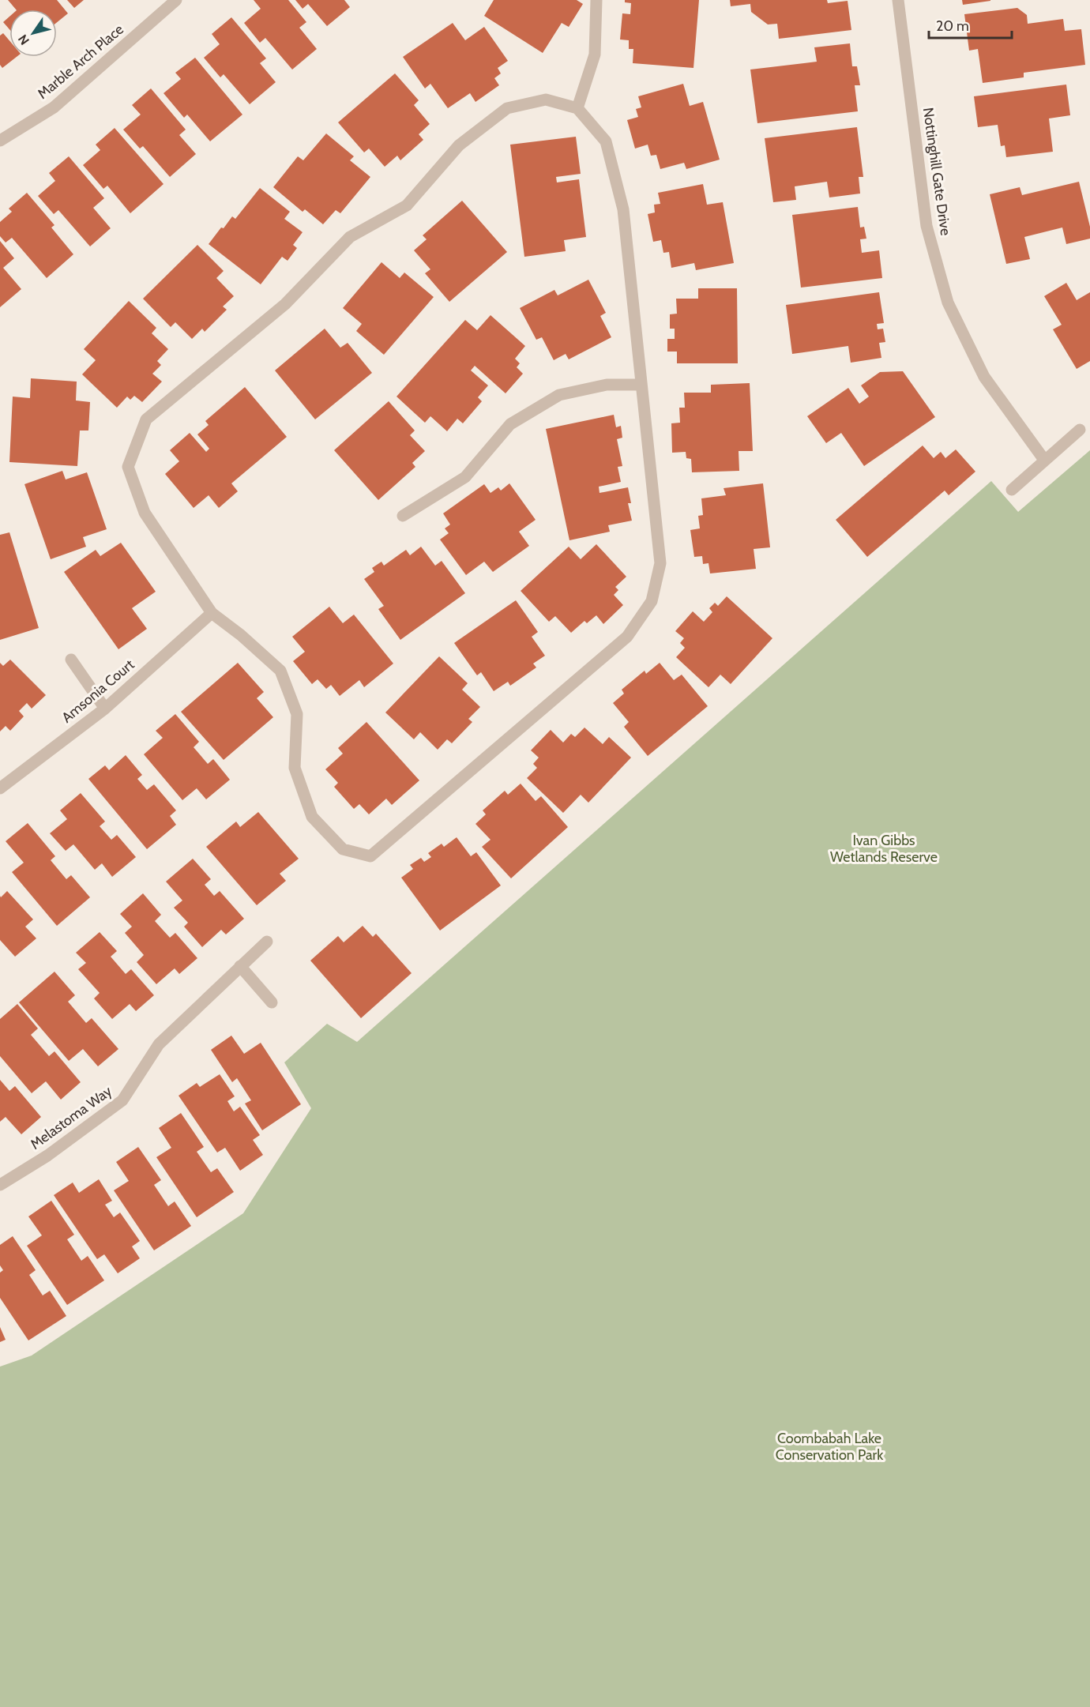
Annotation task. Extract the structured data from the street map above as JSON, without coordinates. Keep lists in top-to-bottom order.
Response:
{
  "streets": {
    "street": [
      "Marble Arch Place",
      "Nottinghill Gate Drive",
      "Amsonia Court",
      "Melastoma Way"
    ]
  },
  "parks": ["Ivan Gibbs Wetlands Reserve", "Coombabah Lake Conservation Park"],
  "scale_bar": "20 m",
  "north": "bottom left"
}
